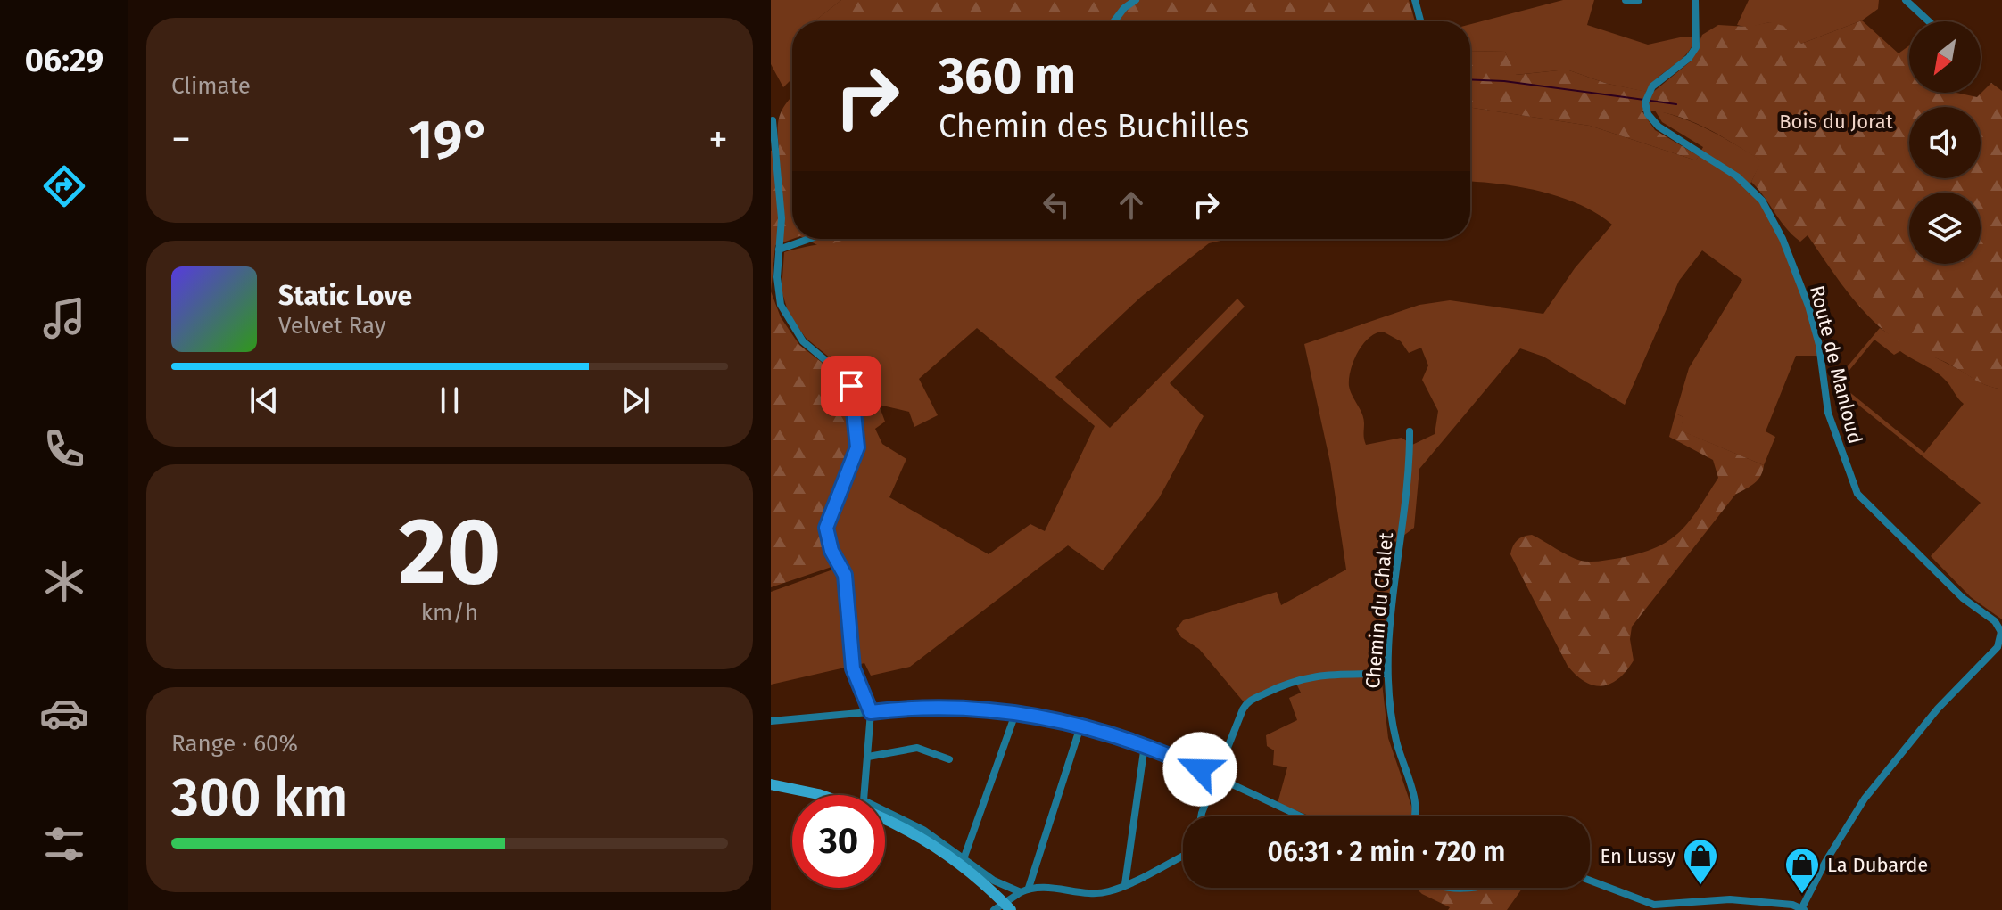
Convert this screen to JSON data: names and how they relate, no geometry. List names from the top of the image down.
{
  "streets": {
    "street": ["Route de Manloud", "Chemin du Chalet"]
  },
  "parks": ["Bois du Jorat"],
  "places": {
    "shop": ["En Lussy", "La Dubarde"]
  },
  "north": "bottom left",
  "page": {
    "tabs": "06:29",
    "tile": [
      "Climate",
      ["20", "km/h"],
      ["Range · 60%", "300 km"]
    ],
    "turn": ["360 m", "Chemin des Buchilles"],
    "heat": ["−", "19°", "+"],
    "song": ["Static Love", "Velvet Ray"],
    "limit": "30",
    "trip": "06:31 · 2 min · 720 m"
  }
}
